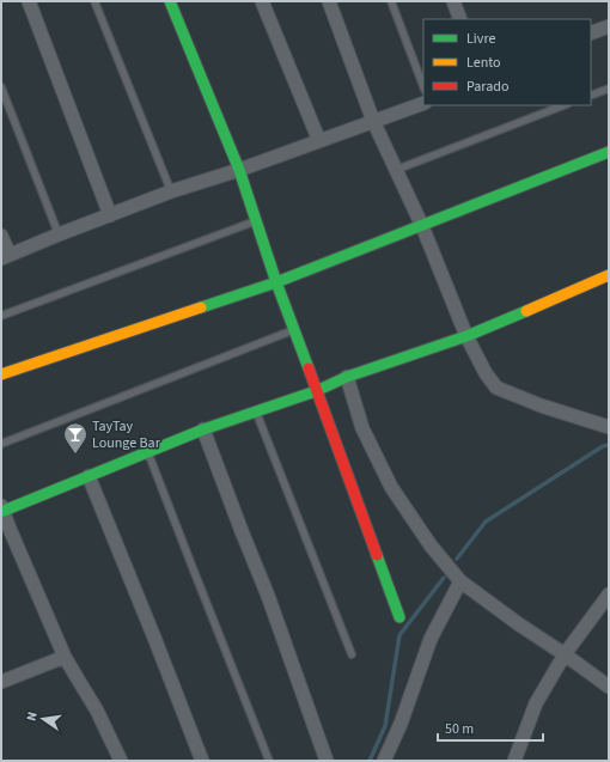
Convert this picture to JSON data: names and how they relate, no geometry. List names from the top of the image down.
{
  "places": {
    "bar": ["TayTay Lounge Bar"]
  },
  "legend": ["Livre", "Lento", "Parado"],
  "scale_bar": "50 m",
  "north": "left"
}
